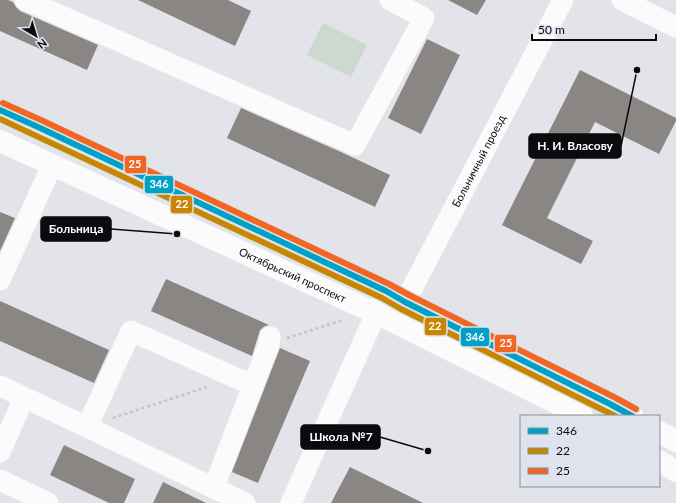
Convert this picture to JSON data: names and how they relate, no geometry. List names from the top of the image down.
{
  "streets": {
    "main road": ["Октябрьский проспект"],
    "street": ["Больничный проезд"]
  },
  "crossings": [
    ["Больничный проезд", "Октябрьский проспект"]
  ],
  "places": ["Н. И. Власову", "Больница", "Школа №7"],
  "lines": ["transit line 25", "transit line 346", "transit line 22"],
  "legend": ["346", "22", "25"],
  "scale_bar": "50 m",
  "north": "bottom right"
}
